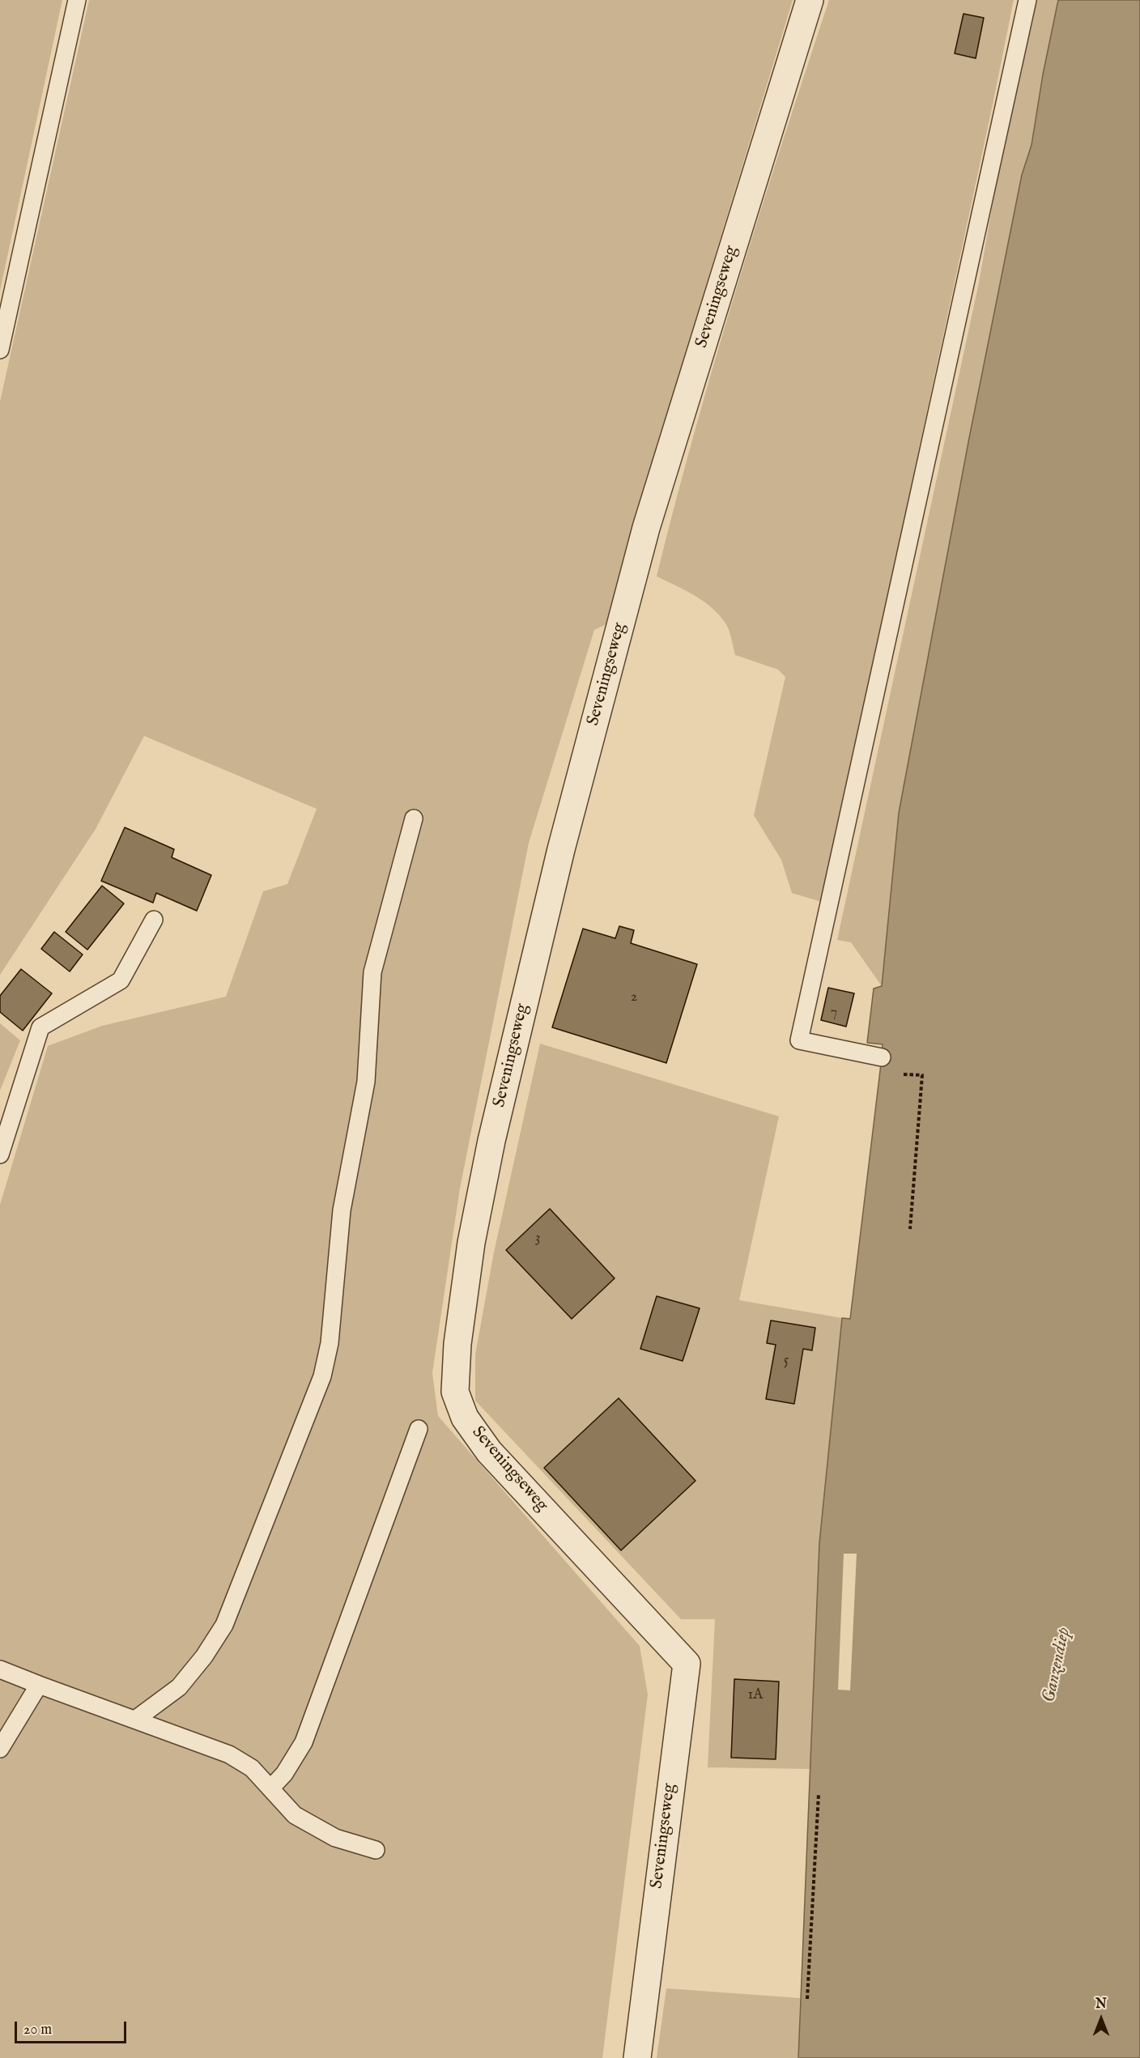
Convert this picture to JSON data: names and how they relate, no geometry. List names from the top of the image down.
{
  "streets": {
    "street": ["Seveningseweg"]
  },
  "water": ["Ganzendiep"],
  "house_numbers": [
    "2",
    "7",
    "3",
    "5",
    "1A"
  ],
  "scale_bar": "20 m",
  "north": "top"
}
